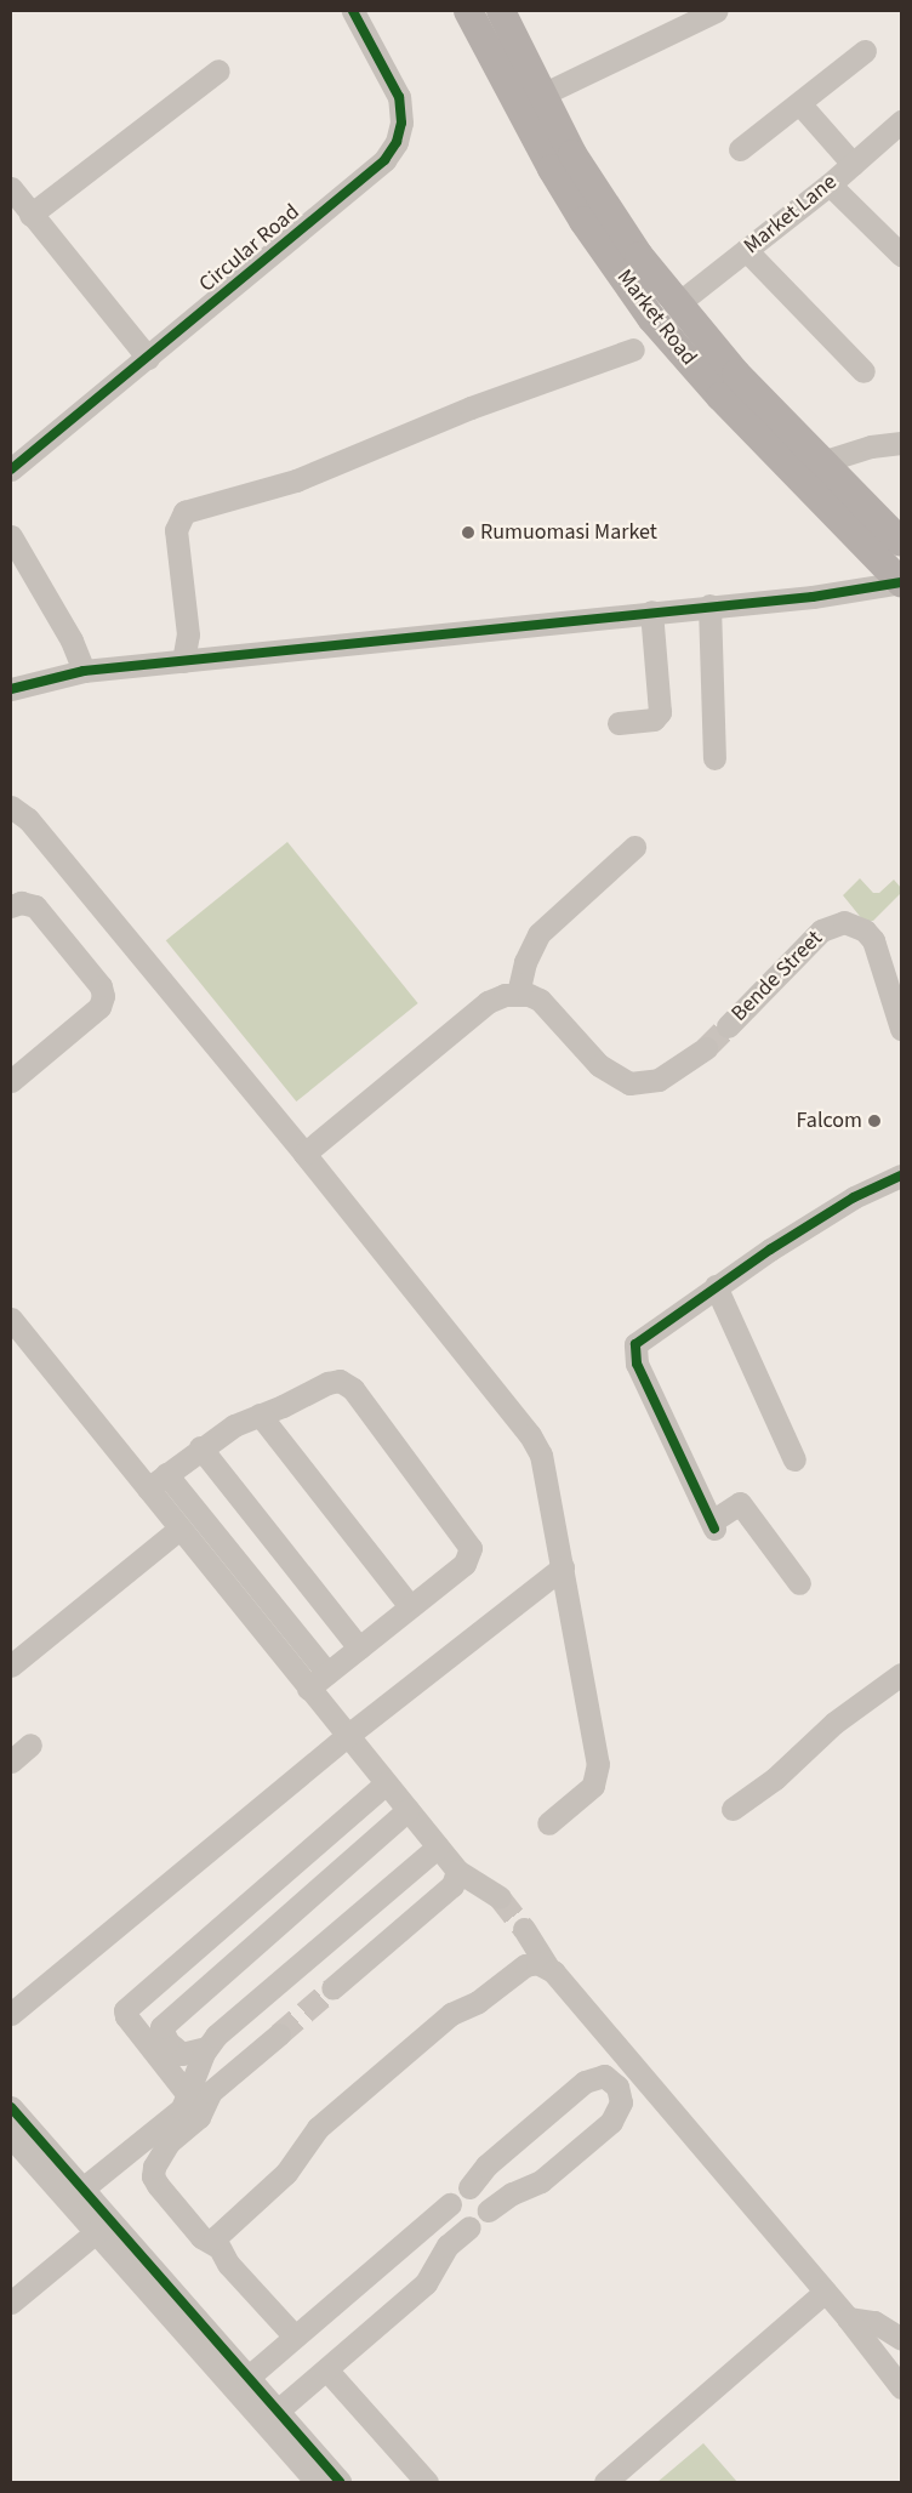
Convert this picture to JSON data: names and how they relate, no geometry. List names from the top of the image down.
{
  "streets": {
    "main road": ["Market Road"],
    "street": ["Market Lane", "Circular Road", "Bende Street"]
  },
  "crossings": [
    ["Market Lane", "Market Road"]
  ],
  "places": ["Rumuomasi Market", "Falcom"]
}
